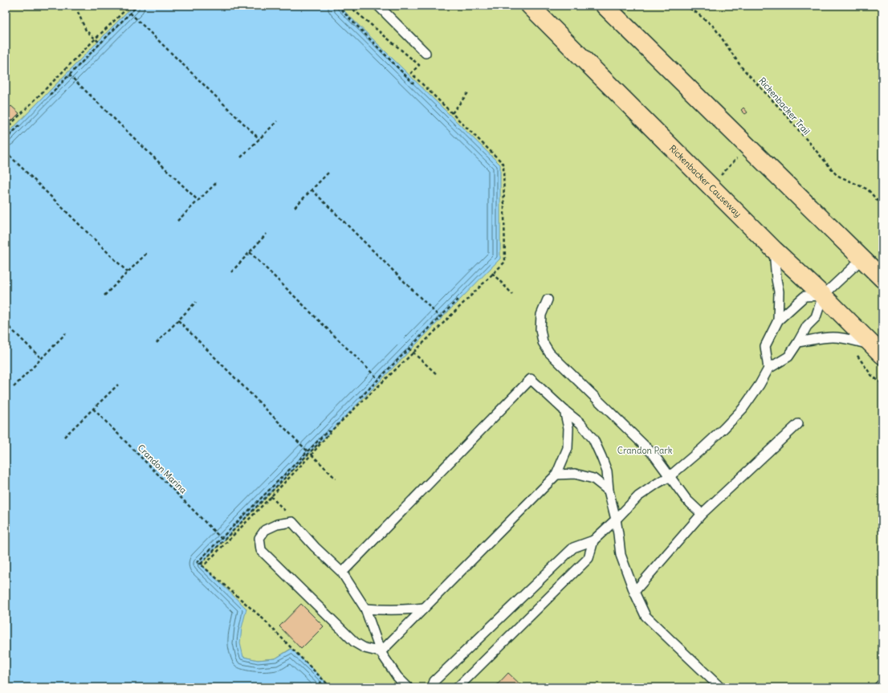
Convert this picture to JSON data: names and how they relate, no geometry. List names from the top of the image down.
{
  "streets": {
    "main road": ["Rickenbacker Causeway"],
    "path": ["Rickenbacker Trail", "Crandon Marina"]
  },
  "parks": ["Crandon Park"]
}
